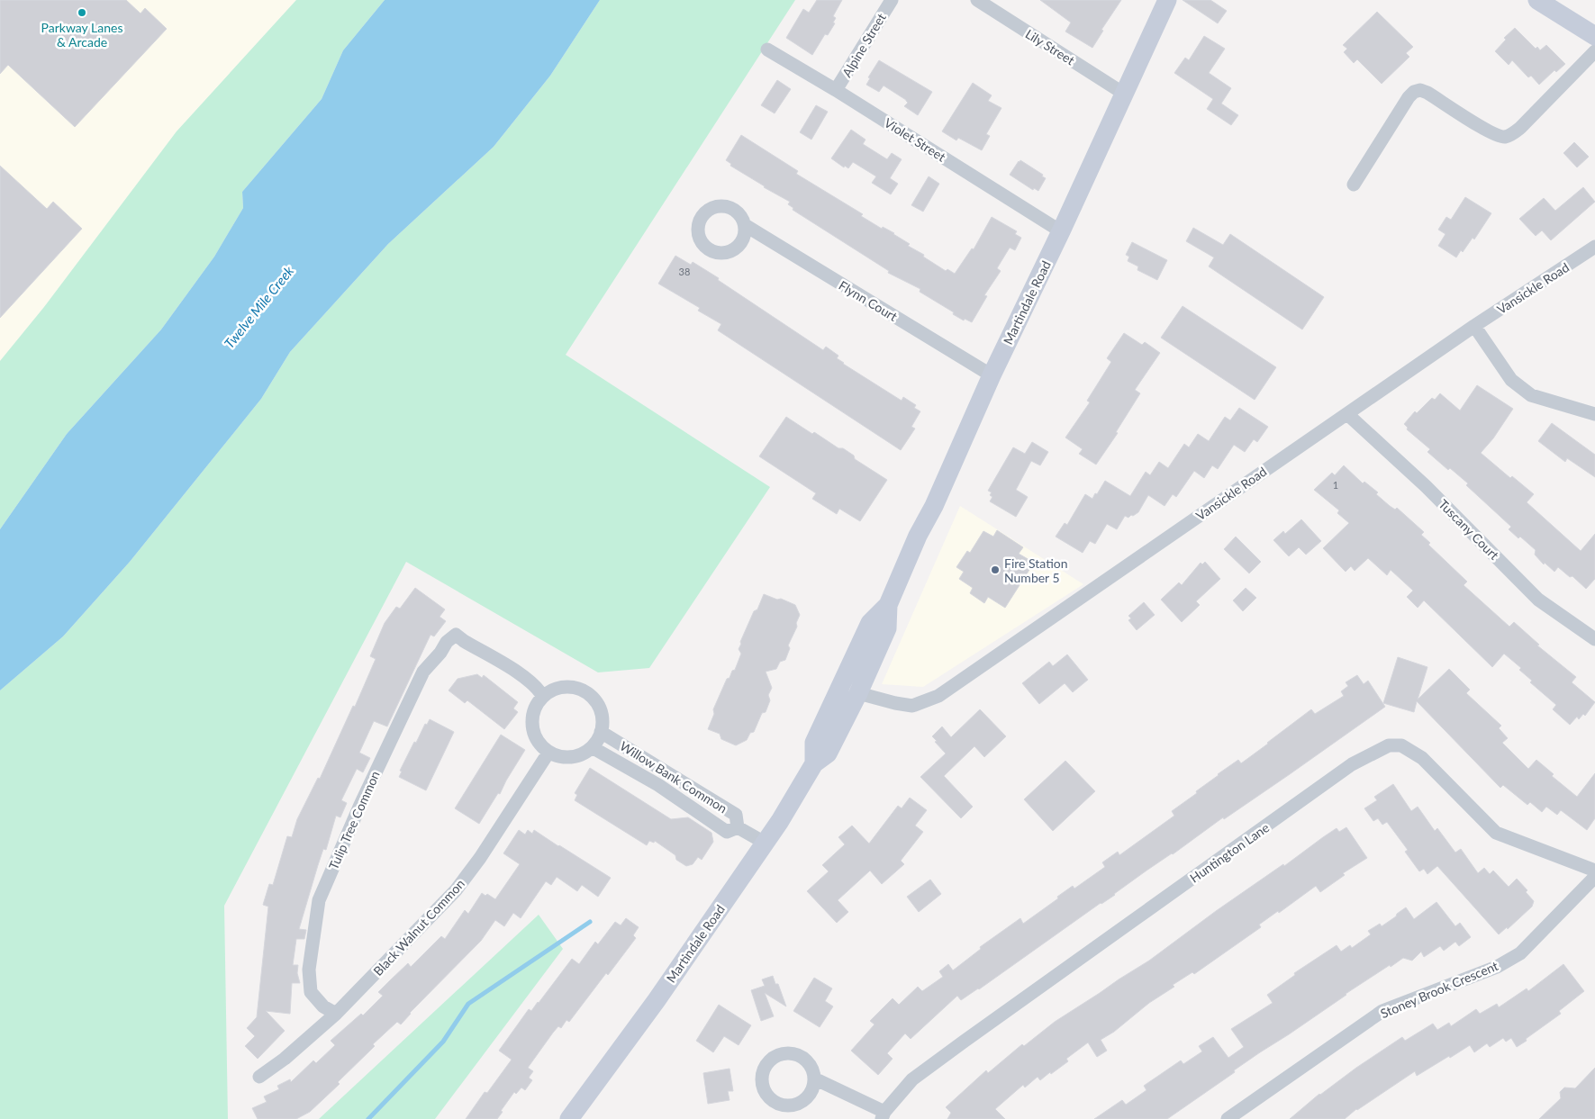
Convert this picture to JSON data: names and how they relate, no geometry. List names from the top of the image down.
{
  "streets": {
    "main road": ["Martindale Road"],
    "street": [
      "Alpine Street",
      "Lily Street",
      "Violet Street",
      "Vansickle Road",
      "Flynn Court",
      "Tuscany Court",
      "Willow Bank Common",
      "Tulip Tree Common",
      "Huntington Lane",
      "Black Walnut Common",
      "Stoney Brook Crescent"
    ]
  },
  "crossings": [
    ["Alpine Street", "Violet Street"],
    ["Lily Street", "Martindale Road"],
    ["Violet Street", "Martindale Road"],
    ["Vansickle Road", "Martindale Road"],
    ["Vansickle Road", "Tuscany Court"],
    ["Flynn Court", "Martindale Road"],
    ["Martindale Road", "Willow Bank Common"],
    ["Willow Bank Common", "Tulip Tree Common"],
    ["Willow Bank Common", "Black Walnut Common"],
    ["Tulip Tree Common", "Black Walnut Common"]
  ],
  "water": ["Twelve Mile Creek"],
  "places": ["Parkway Lanes & Arcade", "Fire Station Number 5"],
  "house_numbers": ["38", "1"]
}
